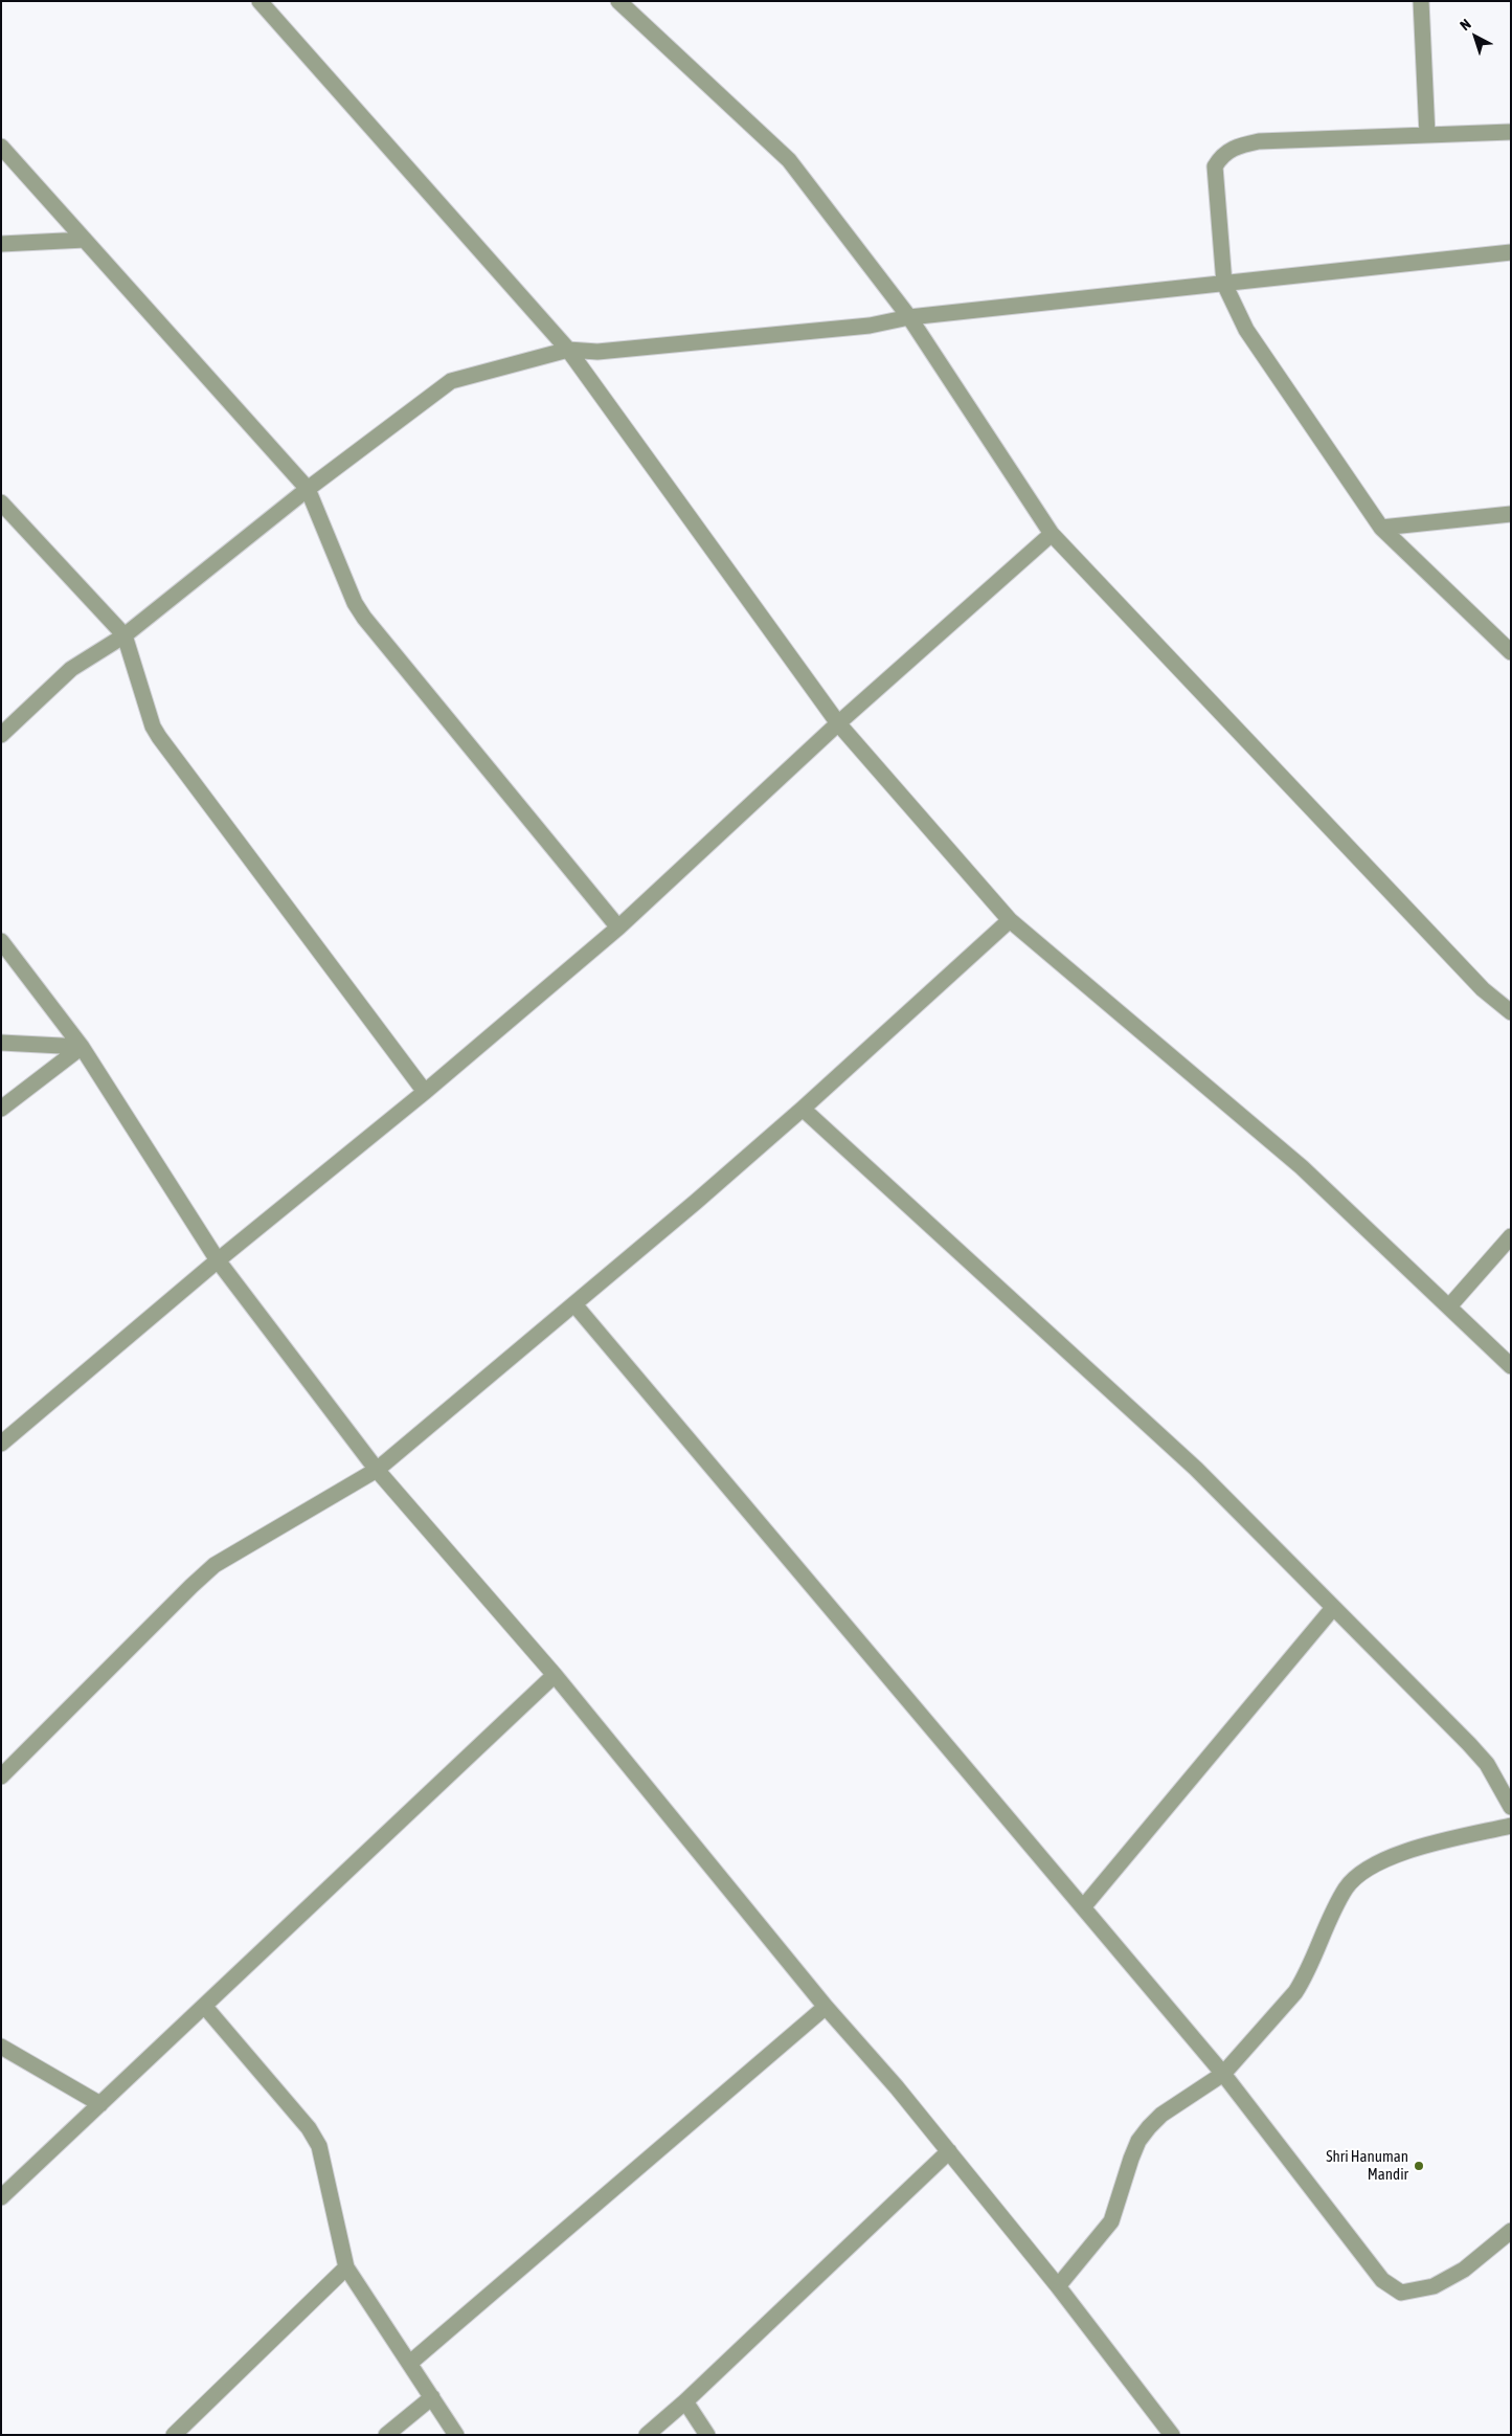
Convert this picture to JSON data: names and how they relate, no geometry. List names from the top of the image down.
{
  "places": ["Shri Hanuman Mandir"],
  "north": "top left"
}
